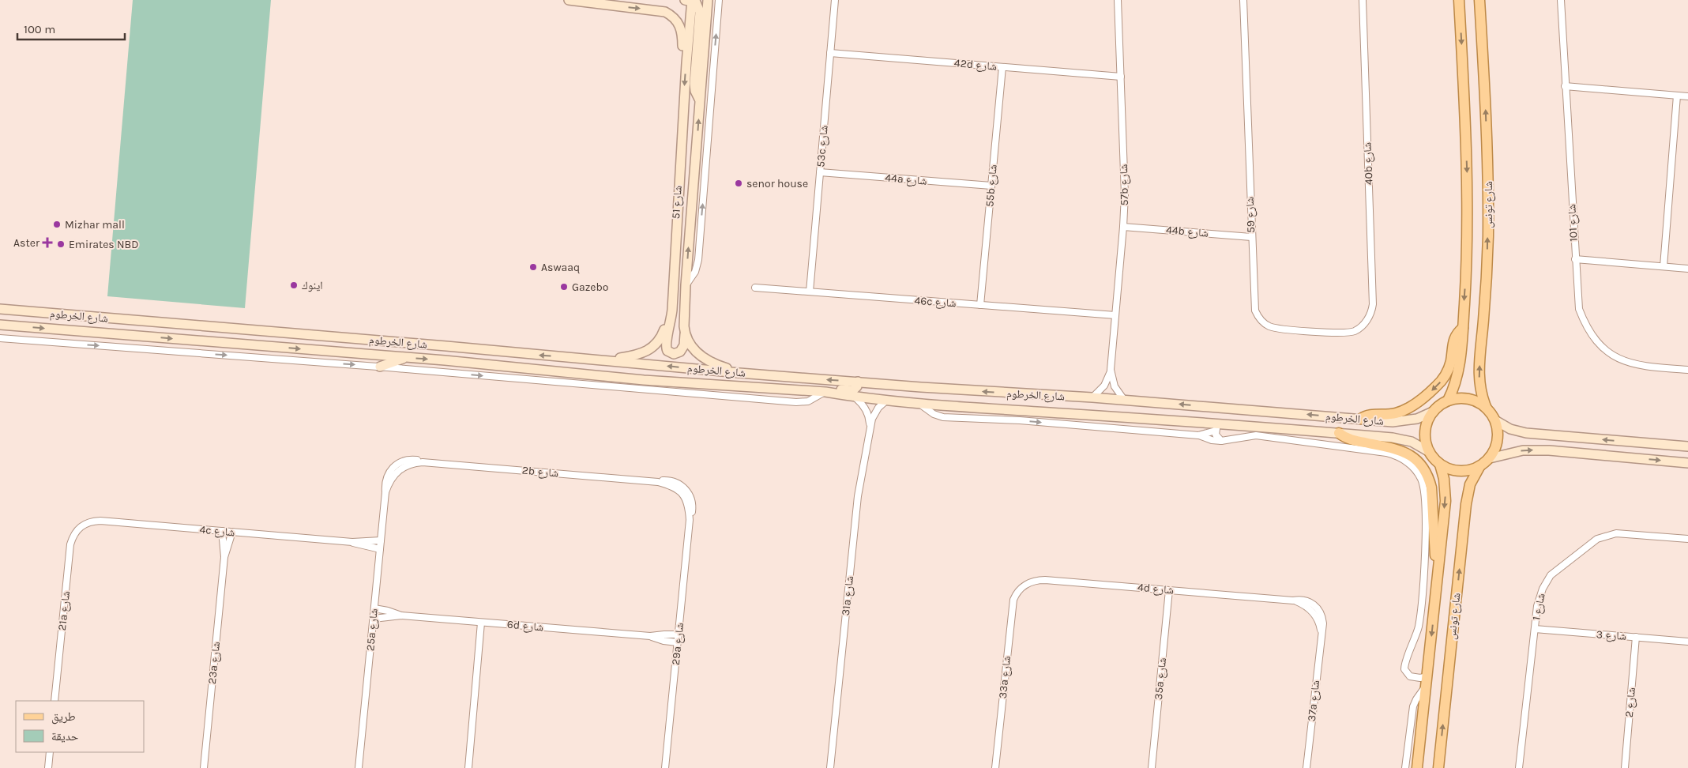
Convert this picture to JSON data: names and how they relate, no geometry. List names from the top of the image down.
{
  "streets": {
    "main road": ["شارع 51", "شارع تونس", "شارع الخرطوم"],
    "street": [
      "42d شارع",
      "53c شارع",
      "40b شارع",
      "44a شارع",
      "57b شارع",
      "55b شارع",
      "شارع 59",
      "شارع 101",
      "44b شارع",
      "46c شارع",
      "2b شارع",
      "4c شارع",
      "4d شارع",
      "31a شارع",
      "شارع 1",
      "21a شارع",
      "6d شارع",
      "25a شارع",
      "شارع 3",
      "29a شارع",
      "23a شارع",
      "33a شارع",
      "35a شارع",
      "37a شارع",
      "شارع 2"
    ]
  },
  "crossings": [
    ["42d شارع", "53c شارع"],
    ["42d شارع", "57b شارع"],
    ["42d شارع", "55b شارع"],
    ["53c شارع", "44a شارع"],
    ["53c شارع", "46c شارع"],
    ["40b شارع", "شارع 59"],
    ["44a شارع", "55b شارع"],
    ["57b شارع", "44b شارع"],
    ["57b شارع", "46c شارع"],
    ["57b شارع", "شارع الخرطوم"],
    ["55b شارع", "46c شارع"],
    ["شارع 51", "شارع الخرطوم"],
    ["شارع تونس", "شارع الخرطوم"],
    ["شارع 59", "44b شارع"],
    ["شارع الخرطوم", "31a شارع"],
    ["2b شارع", "25a شارع"],
    ["2b شارع", "29a شارع"],
    ["4c شارع", "21a شارع"],
    ["4c شارع", "25a شارع"],
    ["4c شارع", "23a شارع"],
    ["4d شارع", "33a شارع"],
    ["4d شارع", "35a شارع"],
    ["4d شارع", "37a شارع"],
    ["شارع 1", "شارع 3"],
    ["6d شارع", "25a شارع"],
    ["6d شارع", "29a شارع"],
    ["شارع 3", "شارع 2"]
  ],
  "places": {
    "other": [
      "senor house",
      "Mizhar mall",
      "Emirates NBD",
      "Aswaaq",
      "اينوك",
      "Gazebo"
    ],
    "health": ["Aster"]
  },
  "legend": ["طريق", "حديقة"],
  "scale_bar": "100 m"
}
